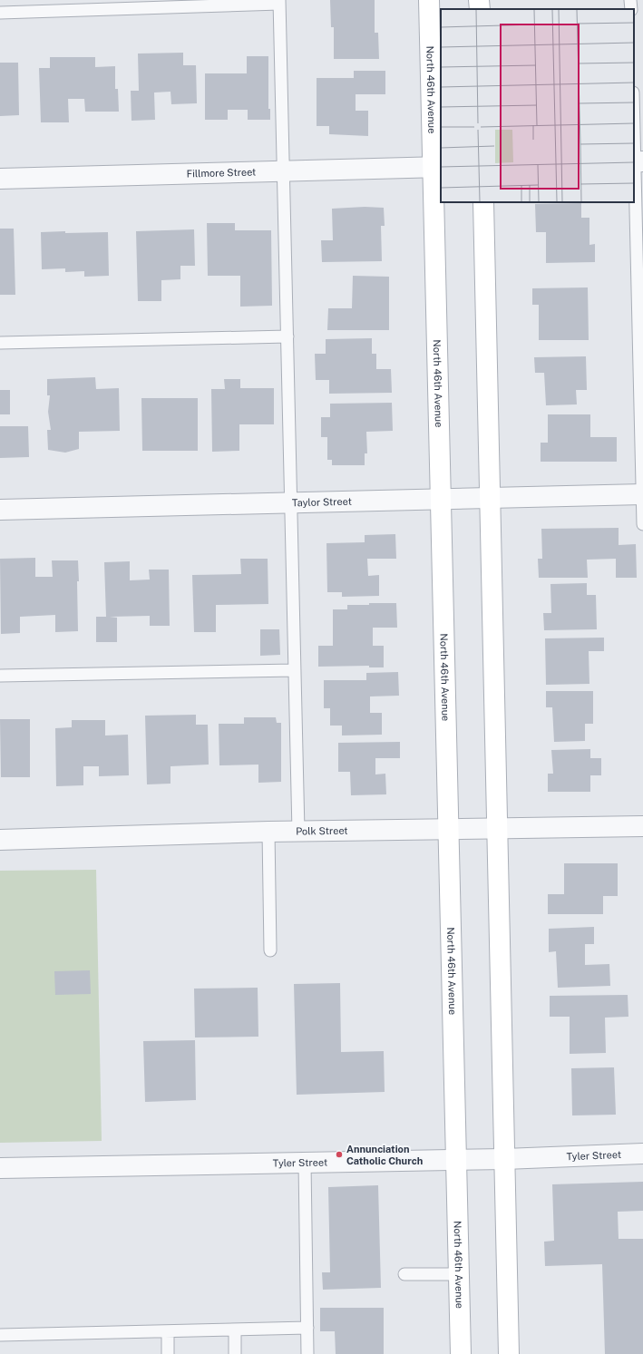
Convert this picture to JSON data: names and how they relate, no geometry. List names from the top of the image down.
{
  "streets": {
    "street": [
      "North 46th Avenue",
      "Fillmore Street",
      "Taylor Street",
      "Polk Street",
      "Tyler Street"
    ]
  },
  "crossings": [
    ["North 46th Avenue", "Fillmore Street"],
    ["North 46th Avenue", "Taylor Street"],
    ["North 46th Avenue", "Polk Street"],
    ["North 46th Avenue", "Tyler Street"]
  ],
  "places": ["Annunciation Catholic Church"]
}
